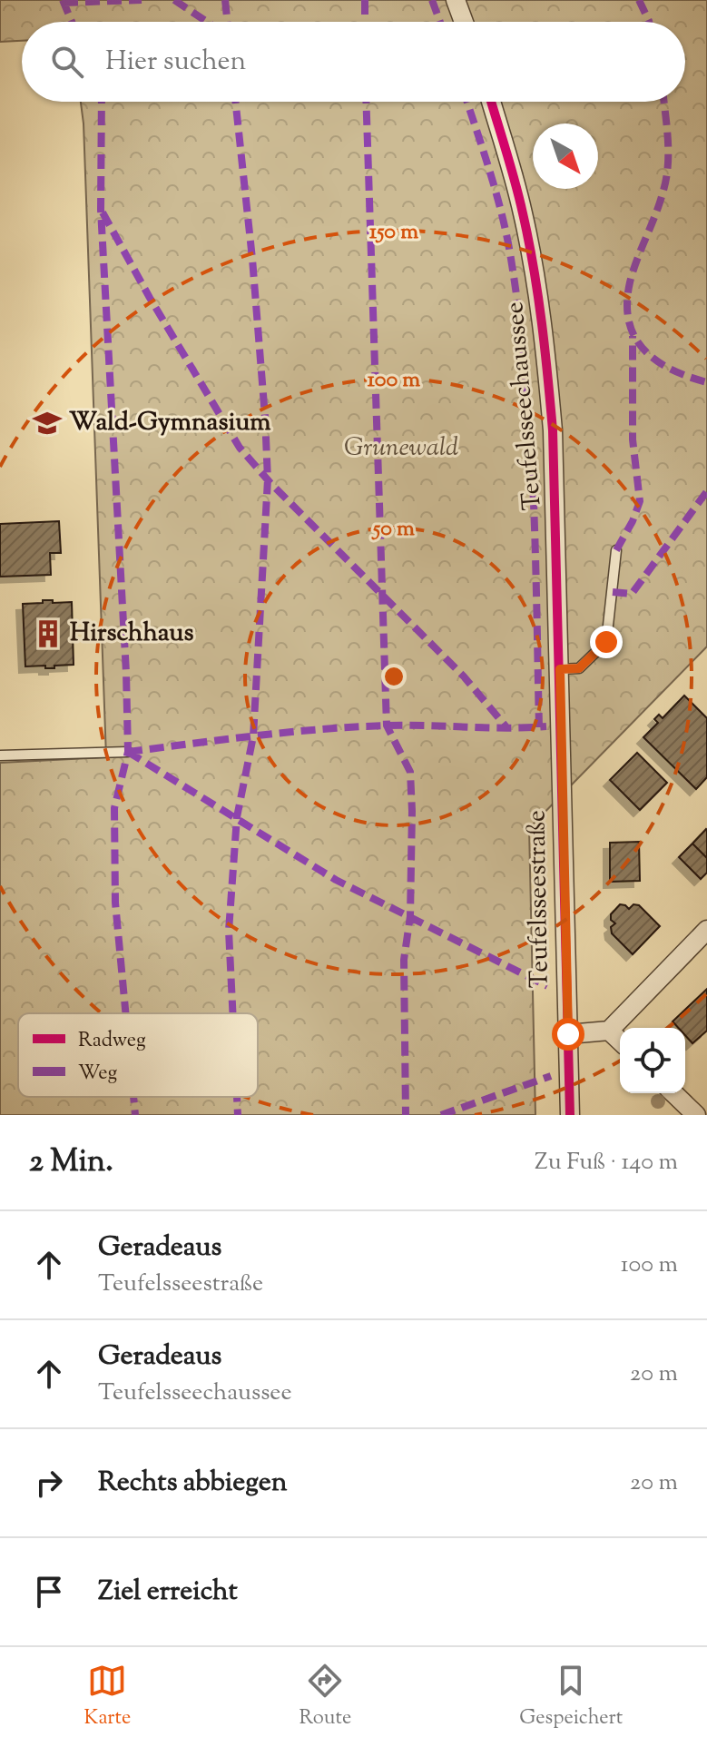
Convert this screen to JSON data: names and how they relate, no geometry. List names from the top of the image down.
{
  "streets": {
    "street": ["Teufelsseechaussee", "Teufelsseestraße"]
  },
  "crossings": [
    ["Teufelsseechaussee", "Teufelsseestraße"]
  ],
  "parks": ["Grunewald"],
  "places": {
    "school or university": ["Wald-Gymnasium"],
    "building": ["Hirschhaus"]
  },
  "legend": ["Radweg", "Weg"],
  "north": "bottom right",
  "page": {
    "search": "Hier suchen",
    "heading": ["2 Min.", "Zu Fuß · 140 m"],
    "list": [
      ["Geradeaus", "Teufelsseestraße", "100 m"],
      ["Geradeaus", "Teufelsseechaussee", "20 m"],
      ["Rechts abbiegen", "20 m"],
      "Ziel erreicht"
    ],
    "nav": ["Karte", "Route", "Gespeichert"]
  },
  "rings": ["150 m", "100 m", "50 m"]
}
